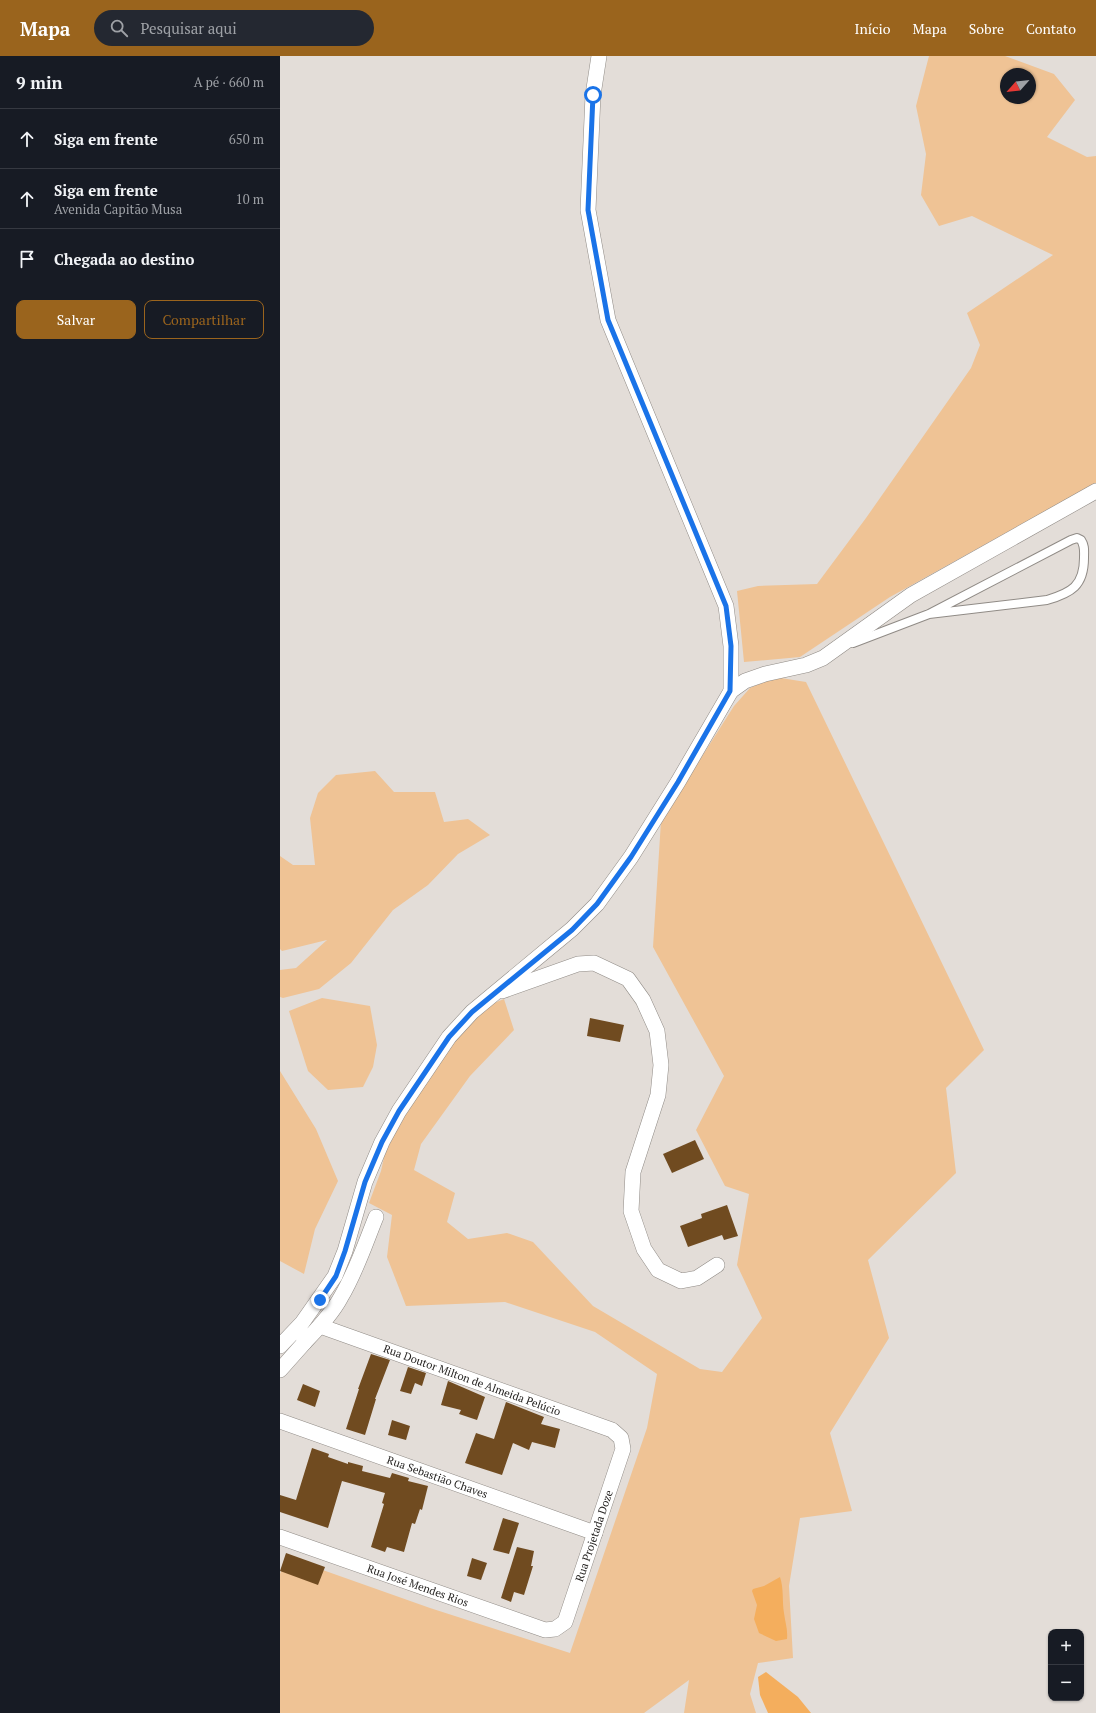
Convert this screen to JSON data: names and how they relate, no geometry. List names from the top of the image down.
{
  "streets": {
    "street": [
      "Rua Doutor Milton de Almeida Pelúcio",
      "Rua Sebastião Chaves",
      "Rua Projetada Doze",
      "Rua José Mendes Rios"
    ]
  },
  "crossings": [
    ["Rua Doutor Milton de Almeida Pelúcio", "Rua Projetada Doze"],
    ["Rua Sebastião Chaves", "Rua Projetada Doze"],
    ["Rua Projetada Doze", "Rua José Mendes Rios"]
  ],
  "north": "bottom left",
  "page": {
    "header": "Mapa",
    "search": "Pesquisar aqui",
    "nav": [
      "Início",
      "Mapa",
      "Sobre",
      "Contato"
    ],
    "heading": ["9 min", "A pé · 660 m"],
    "list": [
      ["Siga em frente", "650 m"],
      ["Siga em frente", "Avenida Capitão Musa", "10 m"],
      "Chegada ao destino"
    ],
    "buttons": ["Salvar", "Compartilhar"],
    "map_buttons": ["+", "−"]
  }
}
